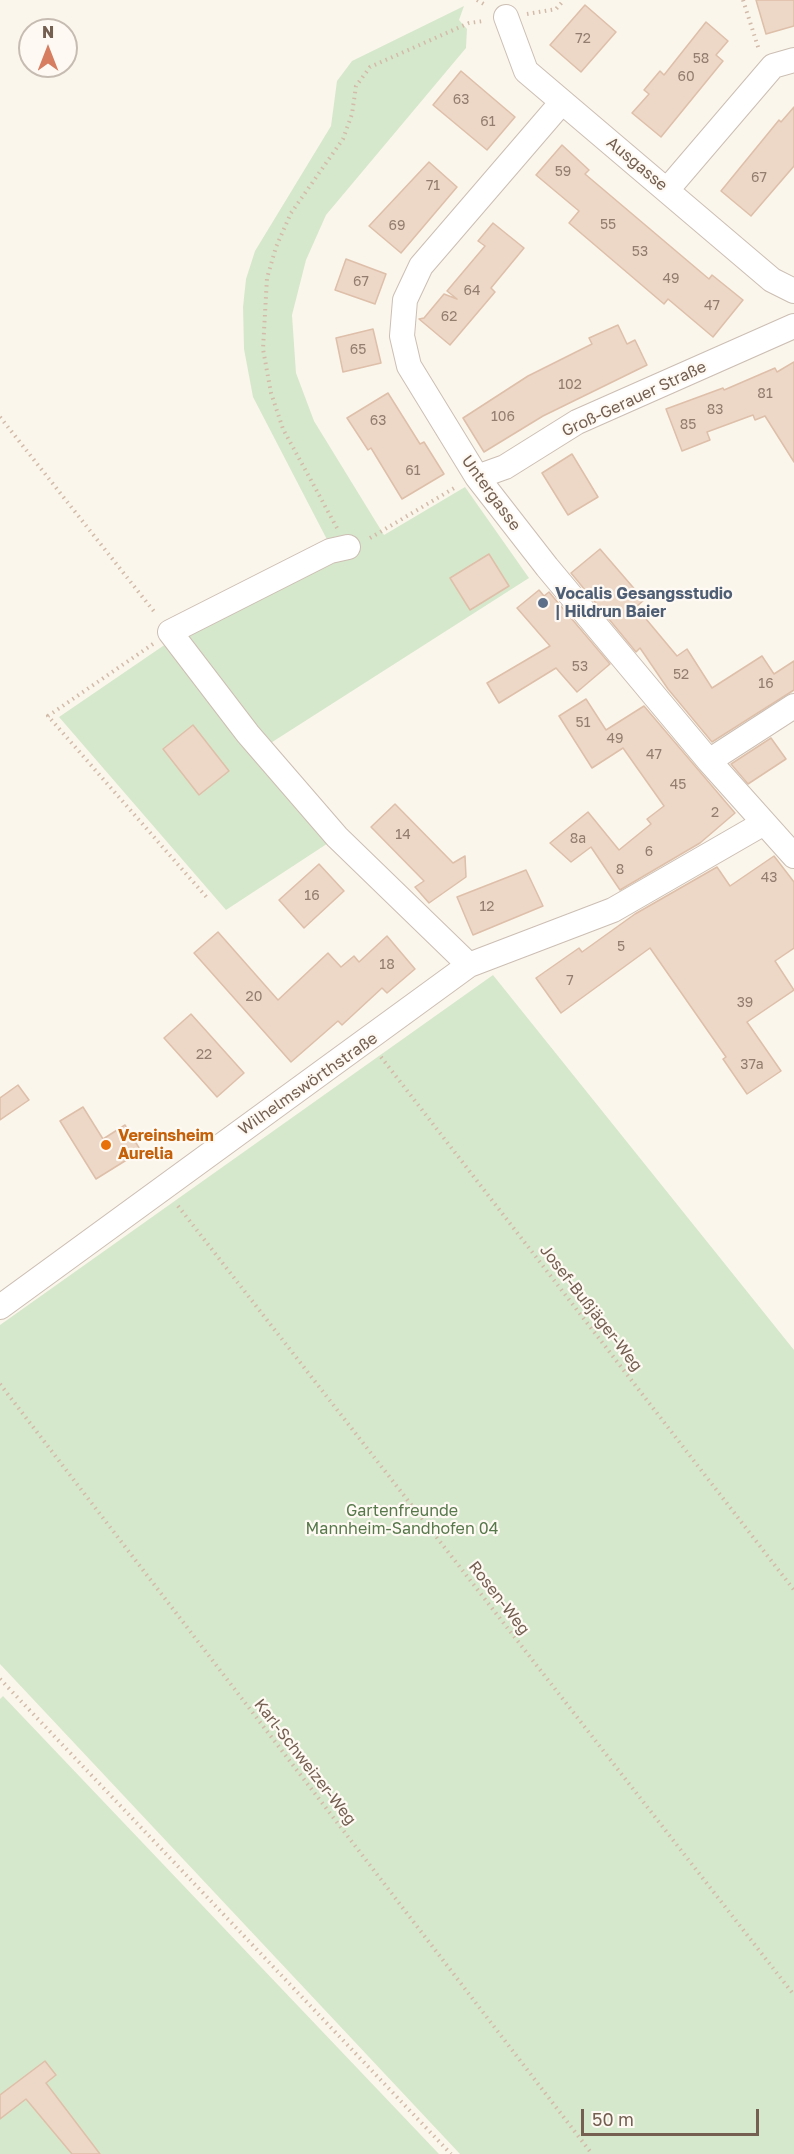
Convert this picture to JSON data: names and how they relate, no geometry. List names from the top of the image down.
{
  "streets": {
    "street": [
      "Ausgasse",
      "Groß-Gerauer Straße",
      "Untergasse",
      "Wilhelmswörthstraße"
    ],
    "path": ["Josef-Bußjäger-Weg", "Rosen-Weg", "Karl-Schweizer-Weg"]
  },
  "crossings": [
    ["Ausgasse", "Untergasse"],
    ["Groß-Gerauer Straße", "Untergasse"],
    ["Untergasse", "Wilhelmswörthstraße"],
    ["Wilhelmswörthstraße", "Josef-Bußjäger-Weg"],
    ["Wilhelmswörthstraße", "Rosen-Weg"]
  ],
  "parks": ["Gartenfreunde Mannheim-Sandhofen 04"],
  "places": ["Vocalis Gesangsstudio | Hildrun Baier", "Vereinsheim Aurelia"],
  "house_numbers": [
    "72",
    "58",
    "60",
    "63",
    "61",
    "59",
    "67",
    "71",
    "55",
    "69",
    "53",
    "49",
    "67",
    "64",
    "47",
    "62",
    "65",
    "102",
    "81",
    "83",
    "106",
    "63",
    "85",
    "61",
    "53",
    "52",
    "16",
    "51",
    "49",
    "47",
    "45",
    "2",
    "14",
    "8a",
    "6",
    "8",
    "43",
    "16",
    "12",
    "5",
    "18",
    "7",
    "20",
    "39",
    "22",
    "37a"
  ],
  "scale_bar": "50 m",
  "north": "top"
}
